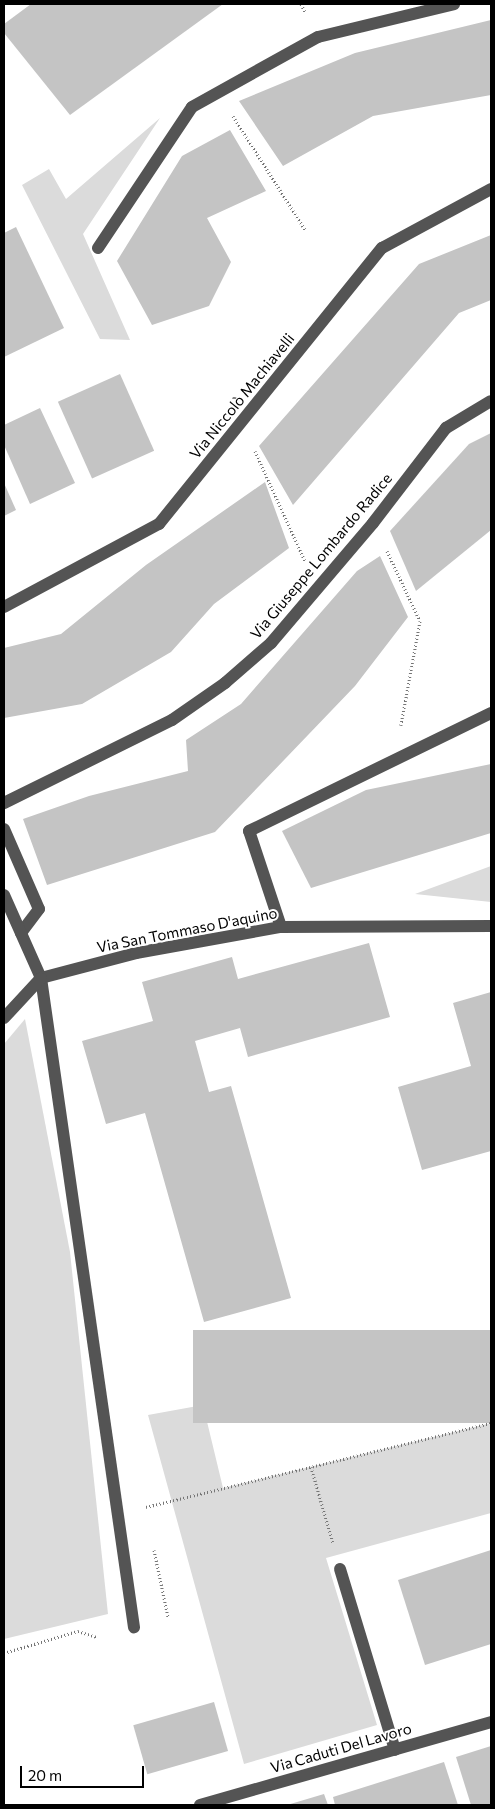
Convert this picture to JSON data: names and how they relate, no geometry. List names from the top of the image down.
{
  "streets": {
    "street": [
      "Via Niccolò Machiavelli",
      "Via Giuseppe Lombardo Radice",
      "Via San Tommaso D'aquino",
      "Via Caduti Del Lavoro"
    ]
  },
  "scale_bar": "20 m"
}
